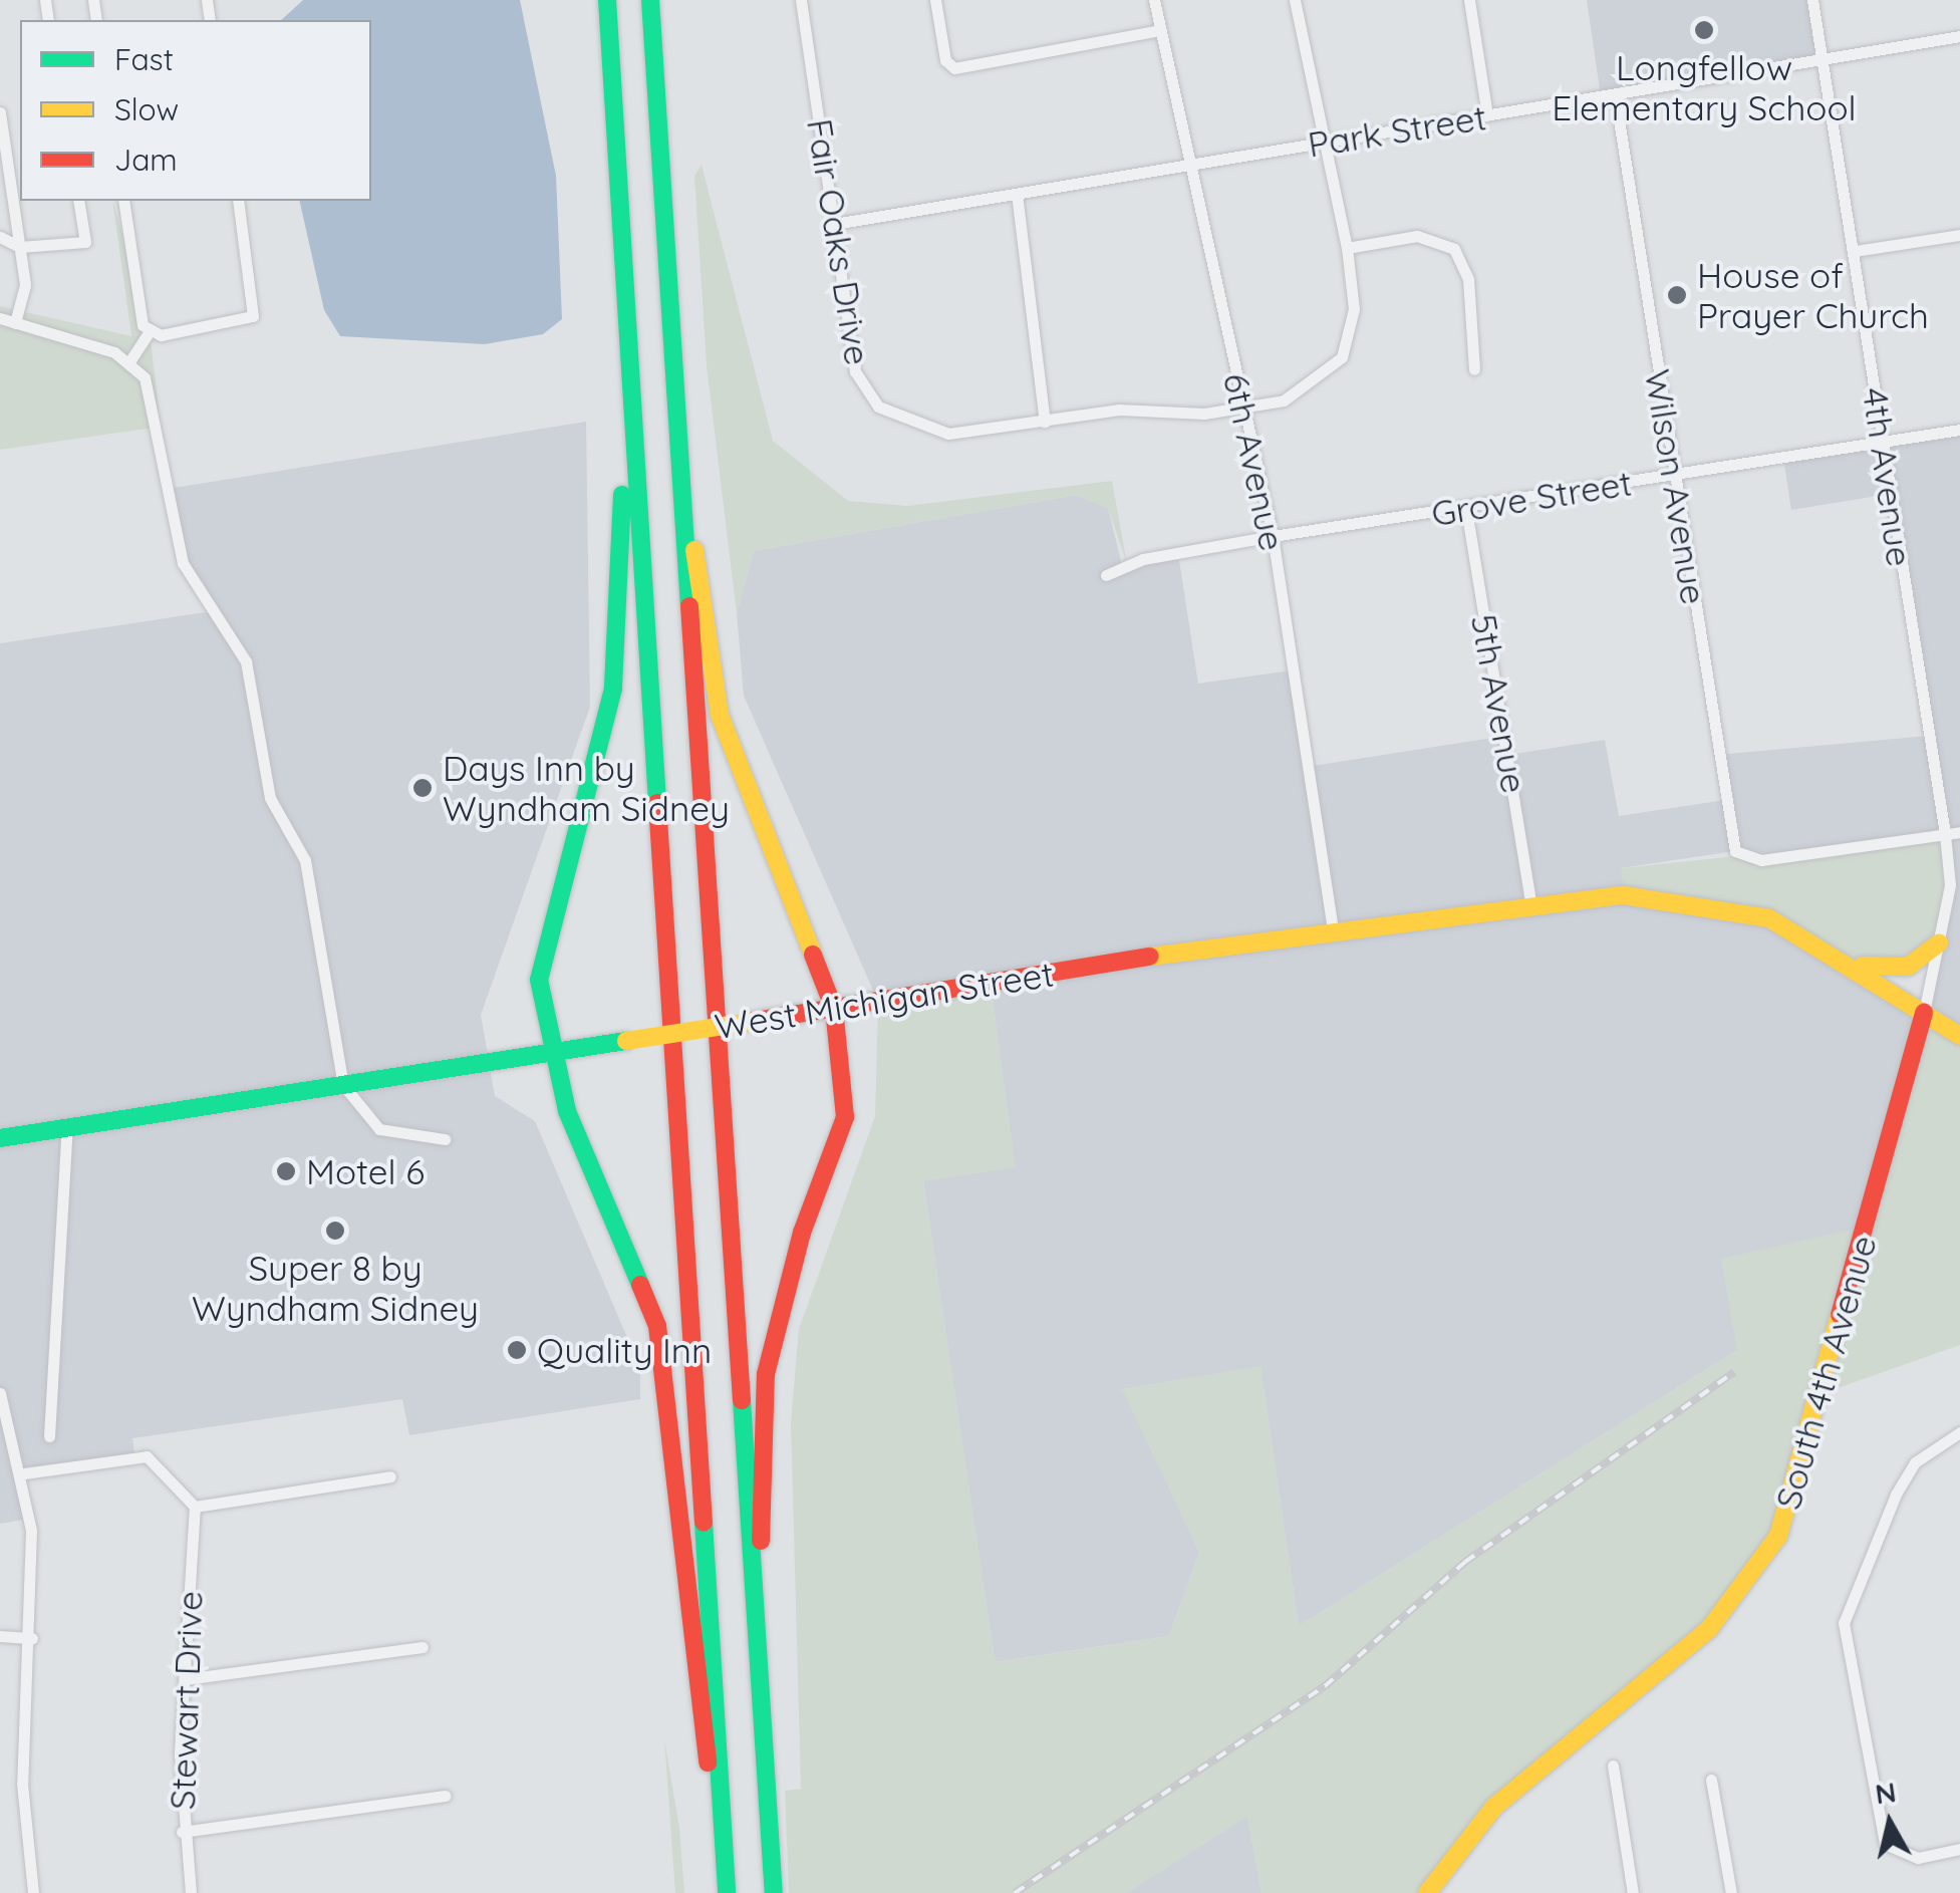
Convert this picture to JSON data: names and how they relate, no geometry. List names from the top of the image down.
{
  "streets": {
    "main road": ["West Michigan Street", "South 4th Avenue"],
    "street": [
      "Park Street",
      "Fair Oaks Drive",
      "6th Avenue",
      "4th Avenue",
      "Wilson Avenue",
      "Grove Street",
      "5th Avenue",
      "Stewart Drive"
    ]
  },
  "crossings": [
    ["Park Street", "Fair Oaks Drive"],
    ["Park Street", "6th Avenue"],
    ["Park Street", "4th Avenue"],
    ["Park Street", "Wilson Avenue"],
    ["Fair Oaks Drive", "6th Avenue"],
    ["6th Avenue", "Grove Street"],
    ["6th Avenue", "West Michigan Street"],
    ["4th Avenue", "Wilson Avenue"],
    ["4th Avenue", "Grove Street"],
    ["4th Avenue", "South 4th Avenue"],
    ["Wilson Avenue", "Grove Street"],
    ["Wilson Avenue", "South 4th Avenue"],
    ["Grove Street", "5th Avenue"],
    ["5th Avenue", "West Michigan Street"],
    ["West Michigan Street", "South 4th Avenue"]
  ],
  "places": [
    "Longfellow Elementary School",
    "House of Prayer Church",
    "Days Inn by Wyndham Sidney",
    "Motel 6",
    "Super 8 by Wyndham Sidney",
    "Quality Inn"
  ],
  "legend": ["Fast", "Slow", "Jam"],
  "north": "top"
}
